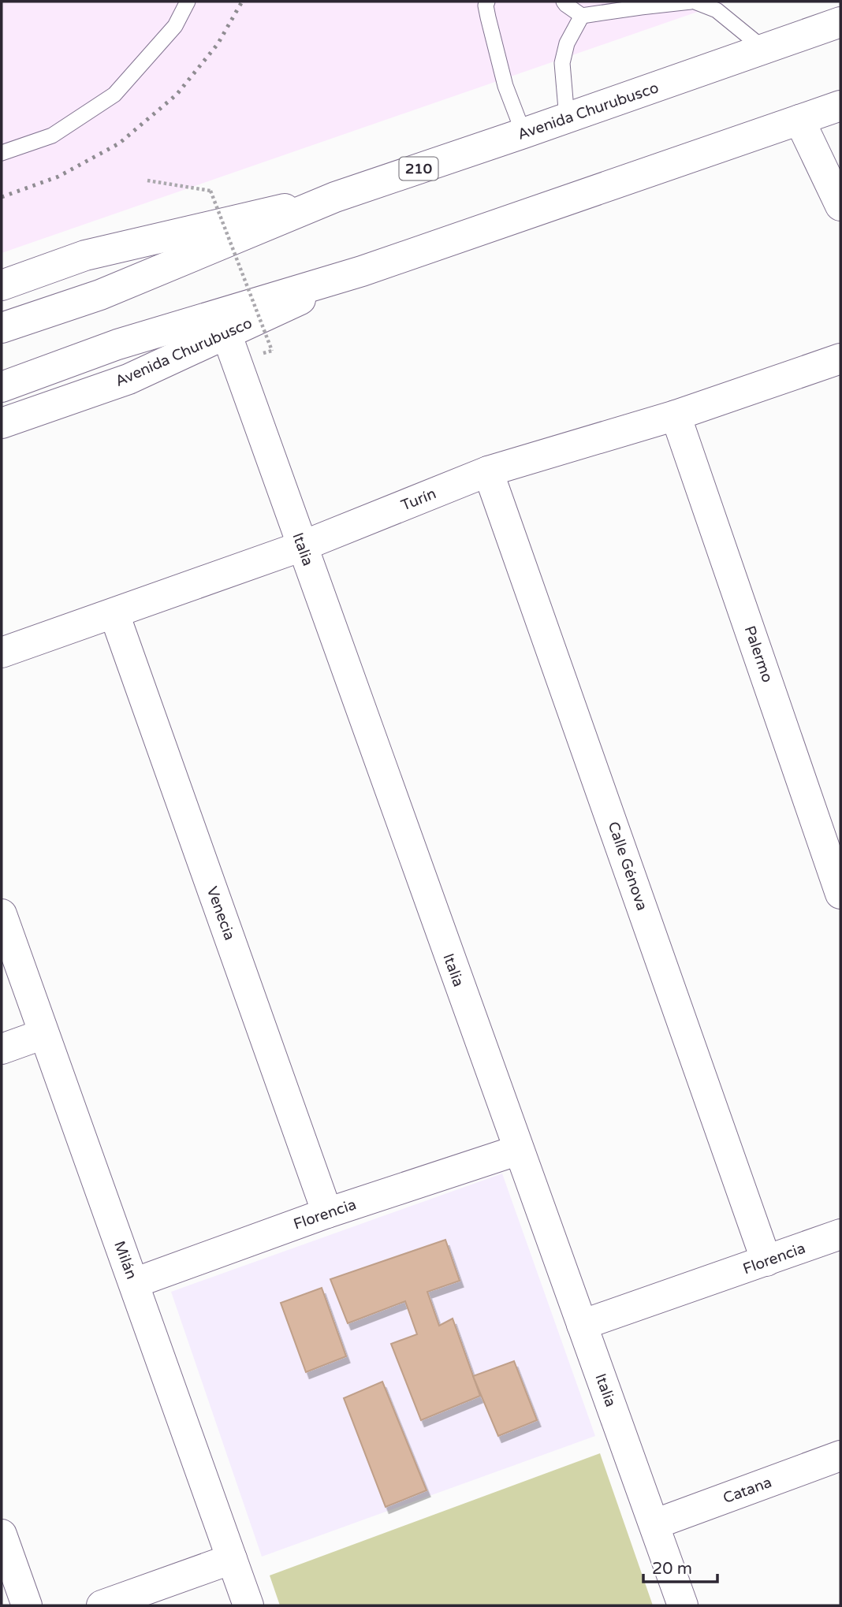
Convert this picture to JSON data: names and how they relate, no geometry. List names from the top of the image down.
{
  "streets": {
    "main road": [
      "Avenida Churubusco",
      "210",
      "Turín",
      "Italia",
      "Palermo",
      "Calle Génova",
      "Venecia",
      "Florencia",
      "Milán",
      "Catana"
    ]
  },
  "crossings": [
    ["Avenida Churubusco", "Italia"],
    ["Turín", "Italia"],
    ["Turín", "Palermo"],
    ["Turín", "Calle Génova"],
    ["Turín", "Venecia"],
    ["Italia", "Florencia"],
    ["Italia", "Catana"],
    ["Calle Génova", "Florencia"],
    ["Venecia", "Florencia"],
    ["Florencia", "Milán"]
  ],
  "scale_bar": "20 m"
}
